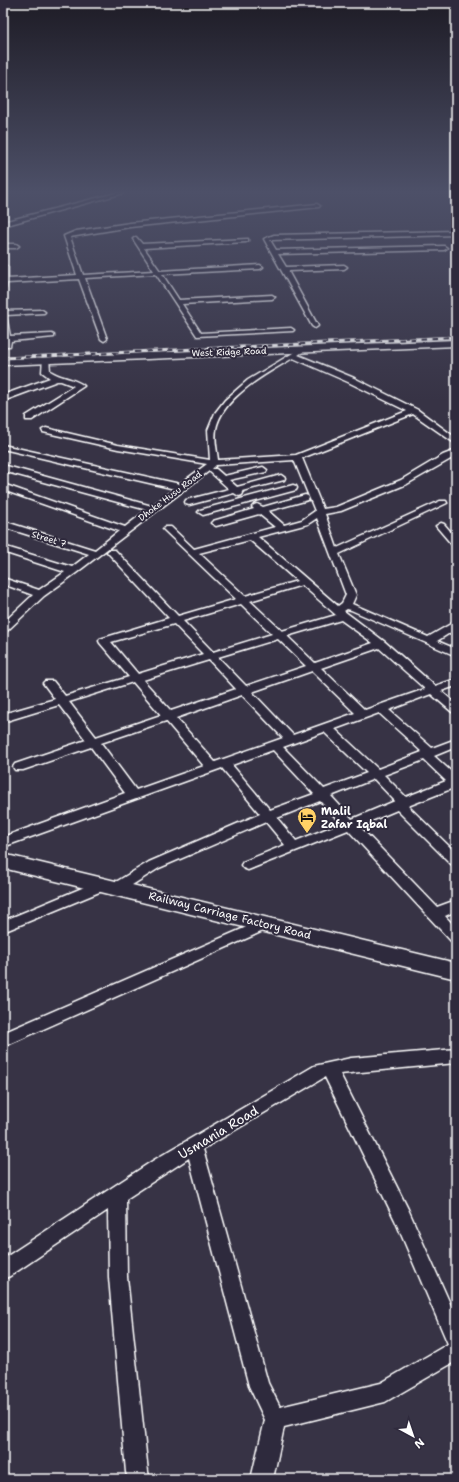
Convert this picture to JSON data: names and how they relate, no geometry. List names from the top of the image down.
{
  "streets": {
    "main road": ["West Ridge Road", "Railway Carriage Factory Road"],
    "street": ["Dhoke Husu Road", "Street 7", "Usmania Road"]
  },
  "crossings": [
    ["Dhoke Husu Road", "Street 7"]
  ],
  "places": {
    "hotel": ["Malil Zafar Iqbal"]
  },
  "north": "bottom right"
}
